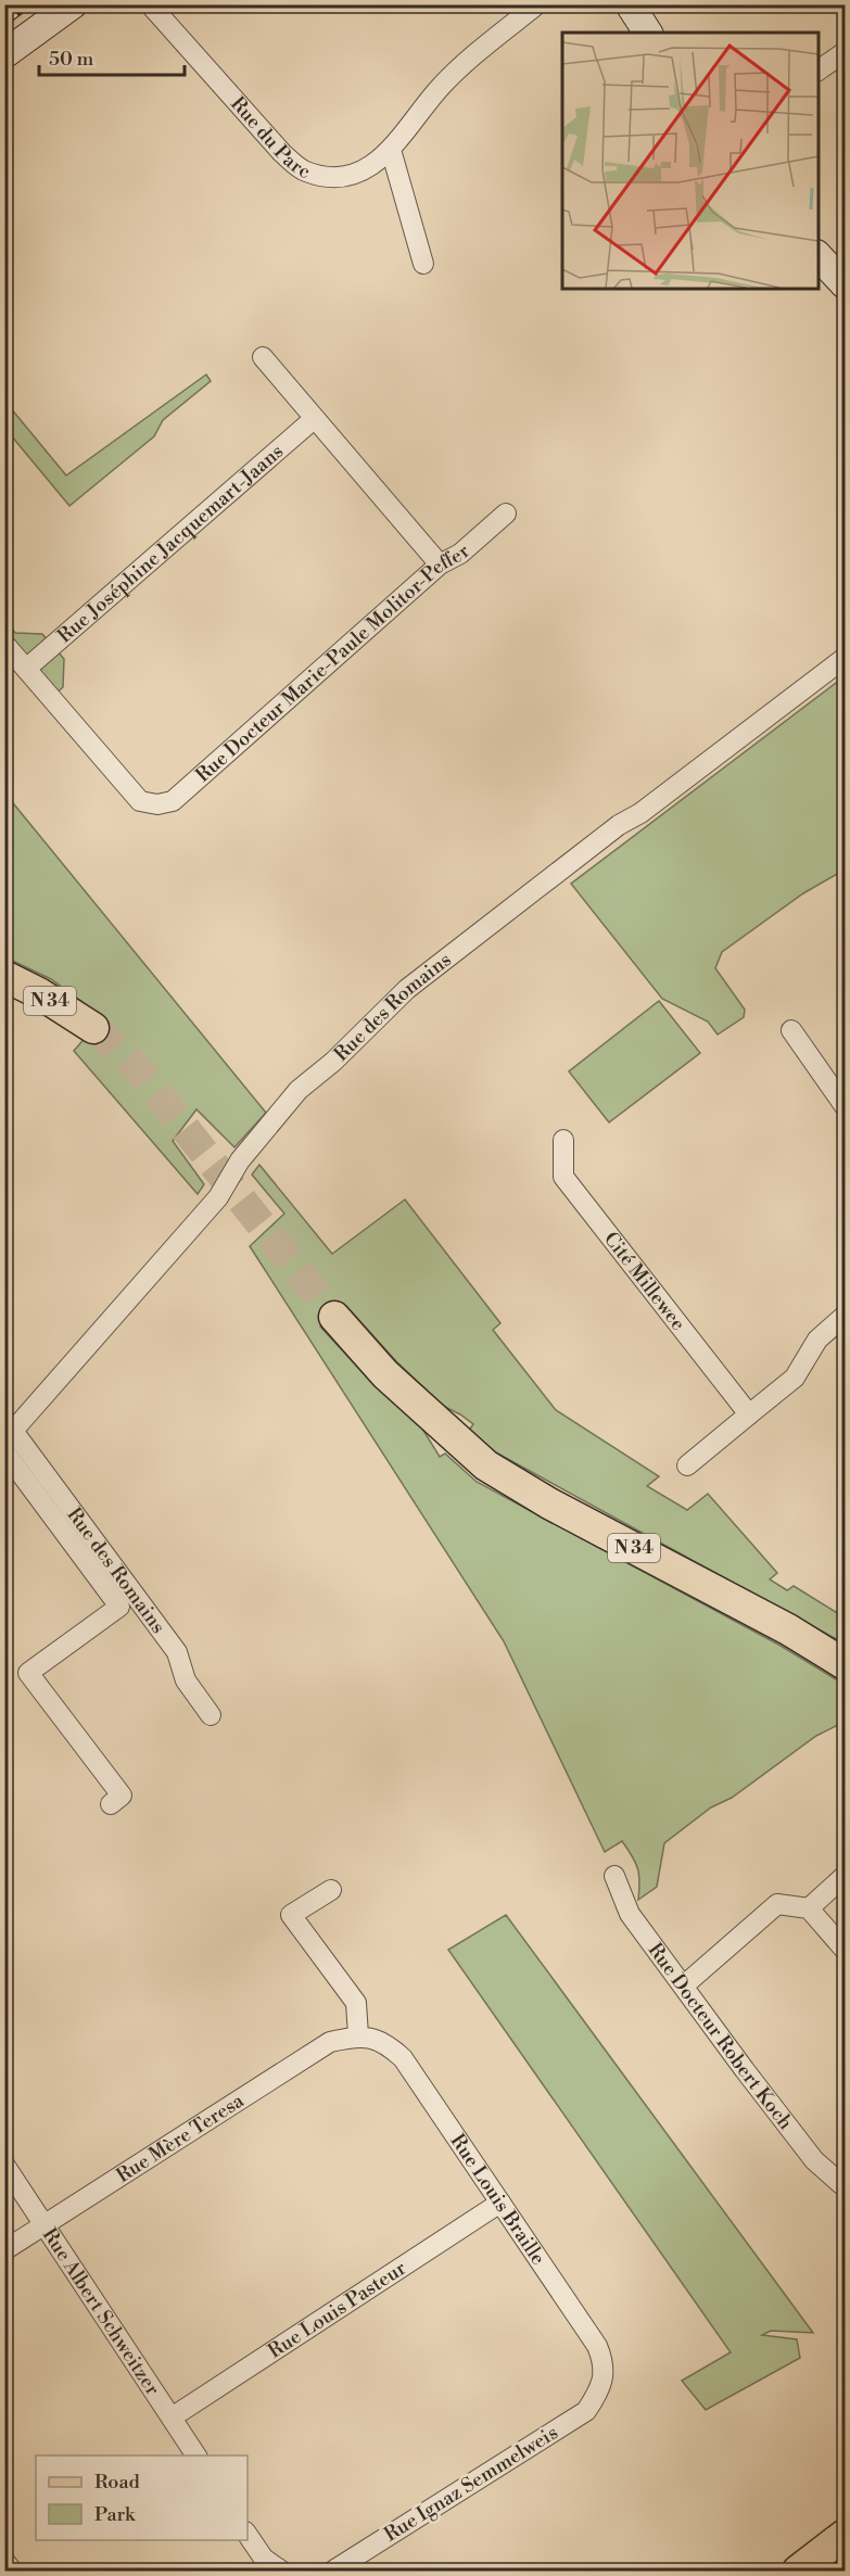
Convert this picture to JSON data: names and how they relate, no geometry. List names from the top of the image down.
{
  "streets": {
    "main road": ["N 34"],
    "street": [
      "Rue du Parc",
      "Rue Joséphine Jacquemart-Jaans",
      "Rue Docteur Marie-Paule Molitor-Peffer",
      "Rue des Romains",
      "Cité Millewee",
      "Rue Docteur Robert Koch",
      "Rue Mère Teresa",
      "Rue Louis Braille",
      "Rue Louis Pasteur",
      "Rue Albert Schweitzer",
      "Rue Ignaz Semmelweis"
    ]
  },
  "crossings": [
    ["Rue Joséphine Jacquemart-Jaans", "Rue Docteur Marie-Paule Molitor-Peffer"],
    ["Rue Mère Teresa", "Rue Louis Braille"],
    ["Rue Mère Teresa", "Rue Albert Schweitzer"],
    ["Rue Louis Braille", "Rue Louis Pasteur"],
    ["Rue Louis Braille", "Rue Ignaz Semmelweis"],
    ["Rue Louis Pasteur", "Rue Albert Schweitzer"]
  ],
  "legend": ["Road", "Park"],
  "scale_bar": "50 m"
}
